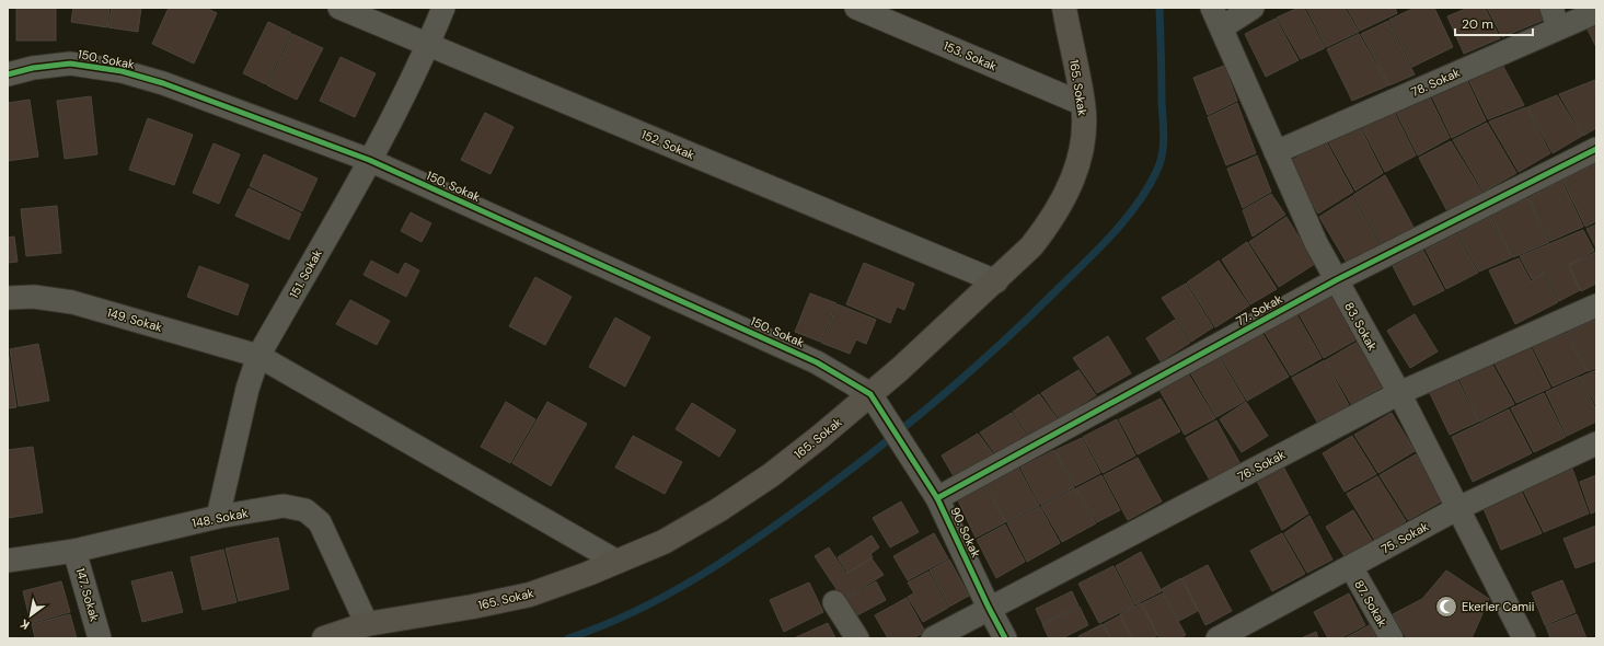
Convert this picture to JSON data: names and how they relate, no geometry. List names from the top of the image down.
{
  "streets": {
    "main road": ["165. Sokak"],
    "street": [
      "153. Sokak",
      "150. Sokak",
      "78. Sokak",
      "152. Sokak",
      "151. Sokak",
      "77. Sokak",
      "149. Sokak",
      "83. Sokak",
      "76. Sokak",
      "148. Sokak",
      "90. Sokak",
      "75. Sokak",
      "147. Sokak",
      "87. Sokak"
    ]
  },
  "crossings": [
    ["153. Sokak", "165. Sokak"],
    ["150. Sokak", "165. Sokak"],
    ["150. Sokak", "151. Sokak"],
    ["150. Sokak", "90. Sokak"],
    ["78. Sokak", "83. Sokak"],
    ["165. Sokak", "152. Sokak"],
    ["165. Sokak", "149. Sokak"],
    ["165. Sokak", "148. Sokak"],
    ["165. Sokak", "90. Sokak"],
    ["152. Sokak", "151. Sokak"],
    ["151. Sokak", "149. Sokak"],
    ["151. Sokak", "148. Sokak"],
    ["77. Sokak", "83. Sokak"],
    ["77. Sokak", "90. Sokak"],
    ["83. Sokak", "76. Sokak"],
    ["83. Sokak", "75. Sokak"],
    ["76. Sokak", "90. Sokak"],
    ["148. Sokak", "147. Sokak"],
    ["75. Sokak", "87. Sokak"]
  ],
  "places": {
    "mosque": ["Ekerler Camii"]
  },
  "scale_bar": "20 m",
  "north": "bottom left"
}
